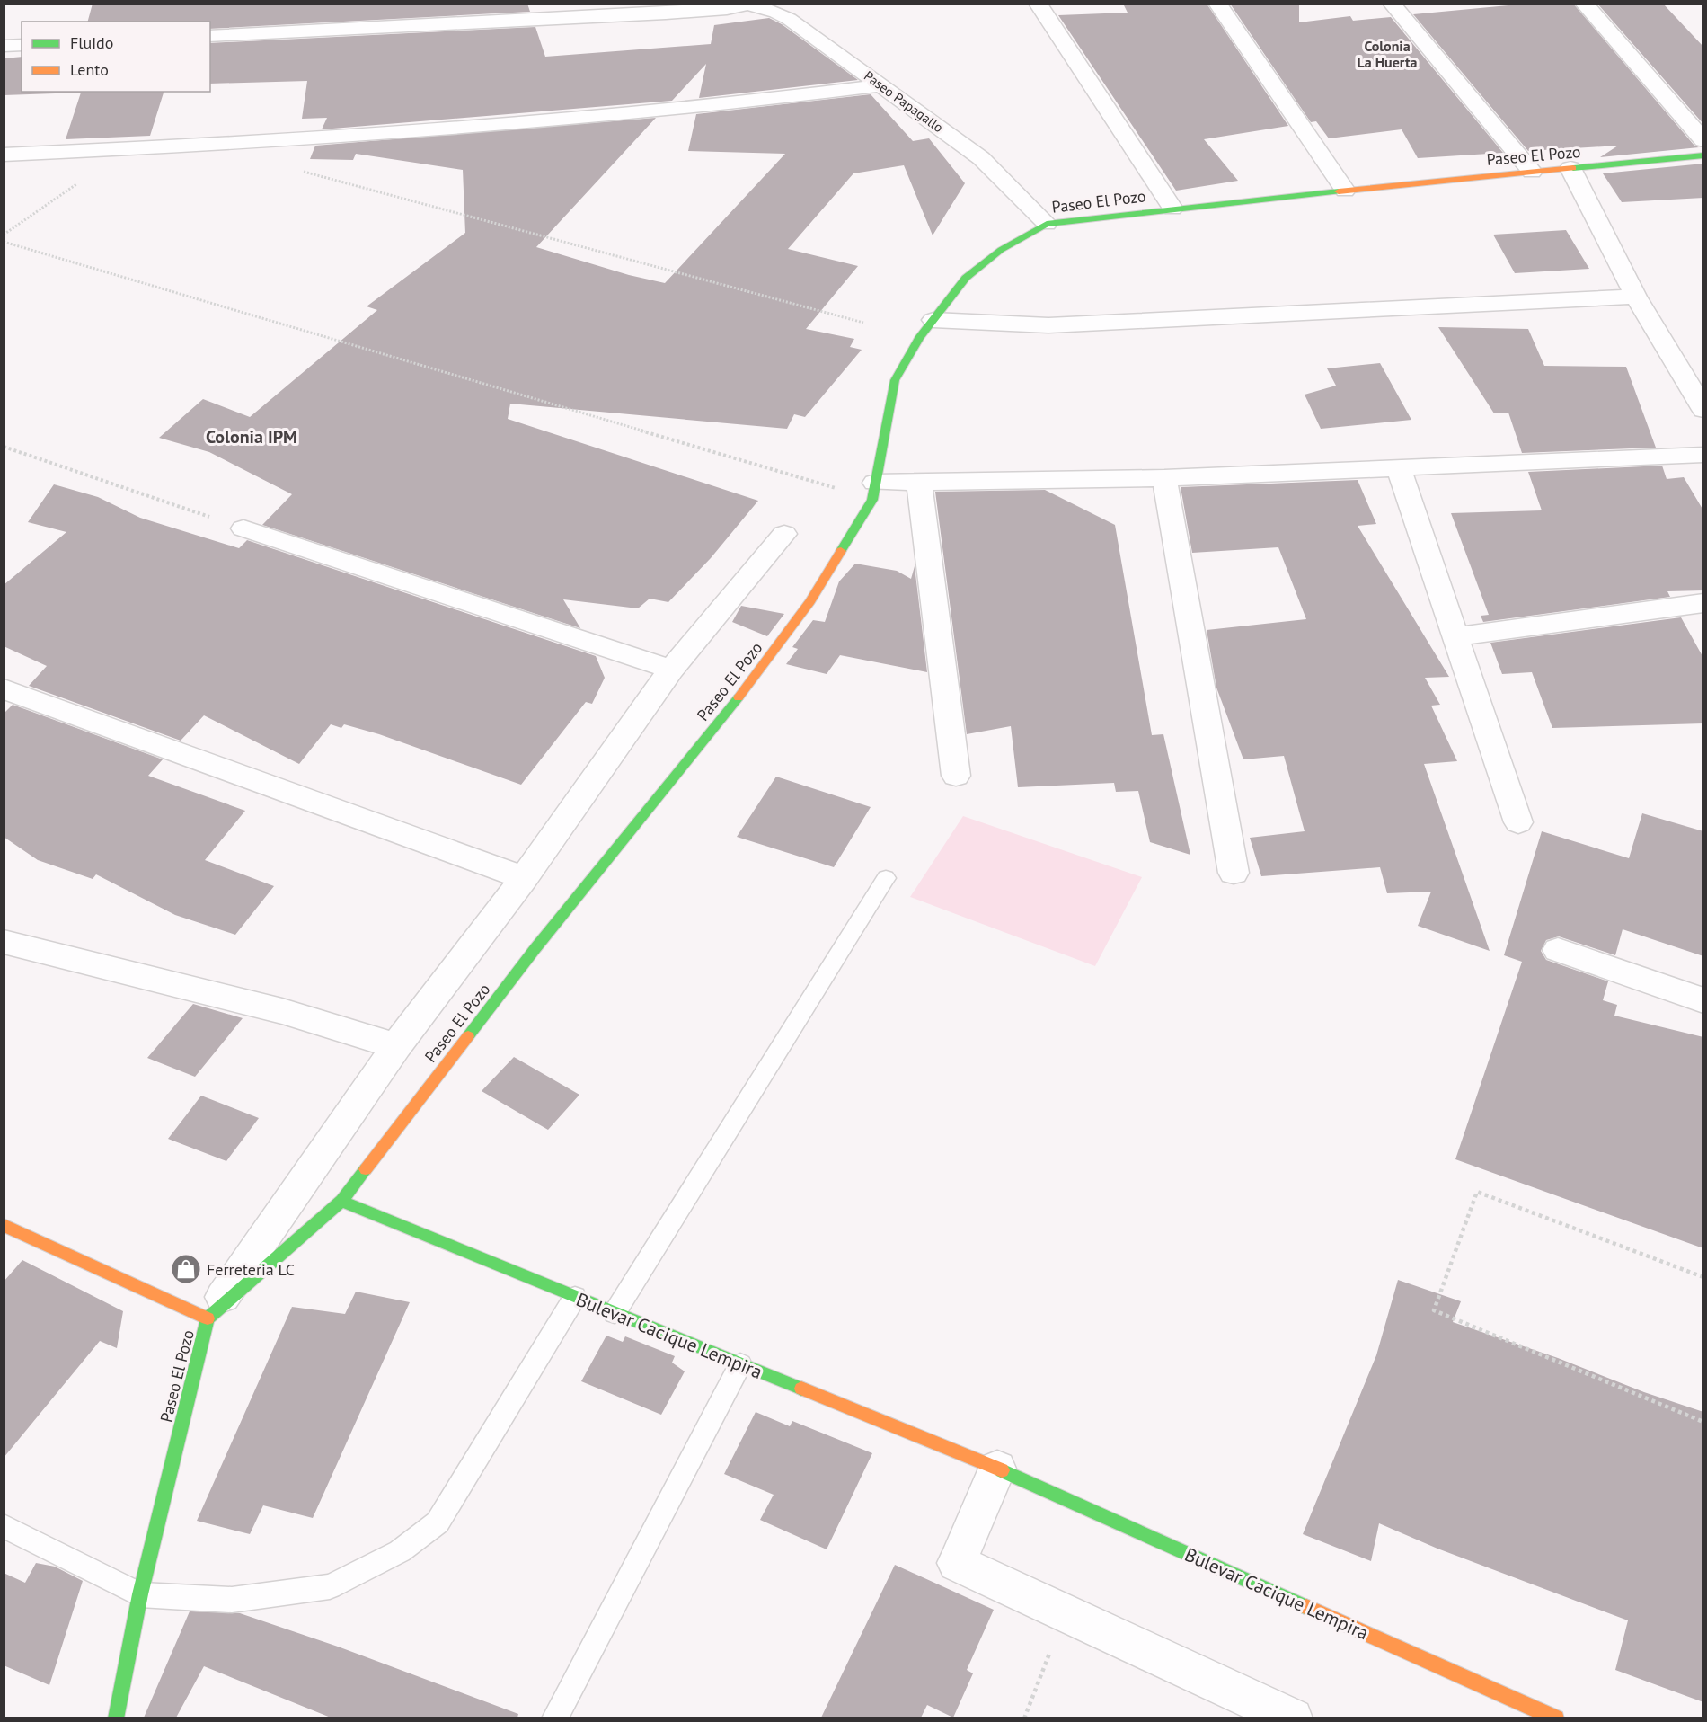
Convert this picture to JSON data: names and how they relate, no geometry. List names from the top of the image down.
{
  "streets": {
    "street": ["Paseo Papagallo", "Paseo El Pozo", "Bulevar Cacique Lempira"]
  },
  "crossings": [
    ["Paseo Papagallo", "Paseo El Pozo"],
    ["Paseo El Pozo", "Bulevar Cacique Lempira"]
  ],
  "districts": ["Colonia La Huerta", "Colonia IPM"],
  "places": {
    "shop": ["Ferreteria LC"]
  },
  "legend": ["Fluido", "Lento"]
}
